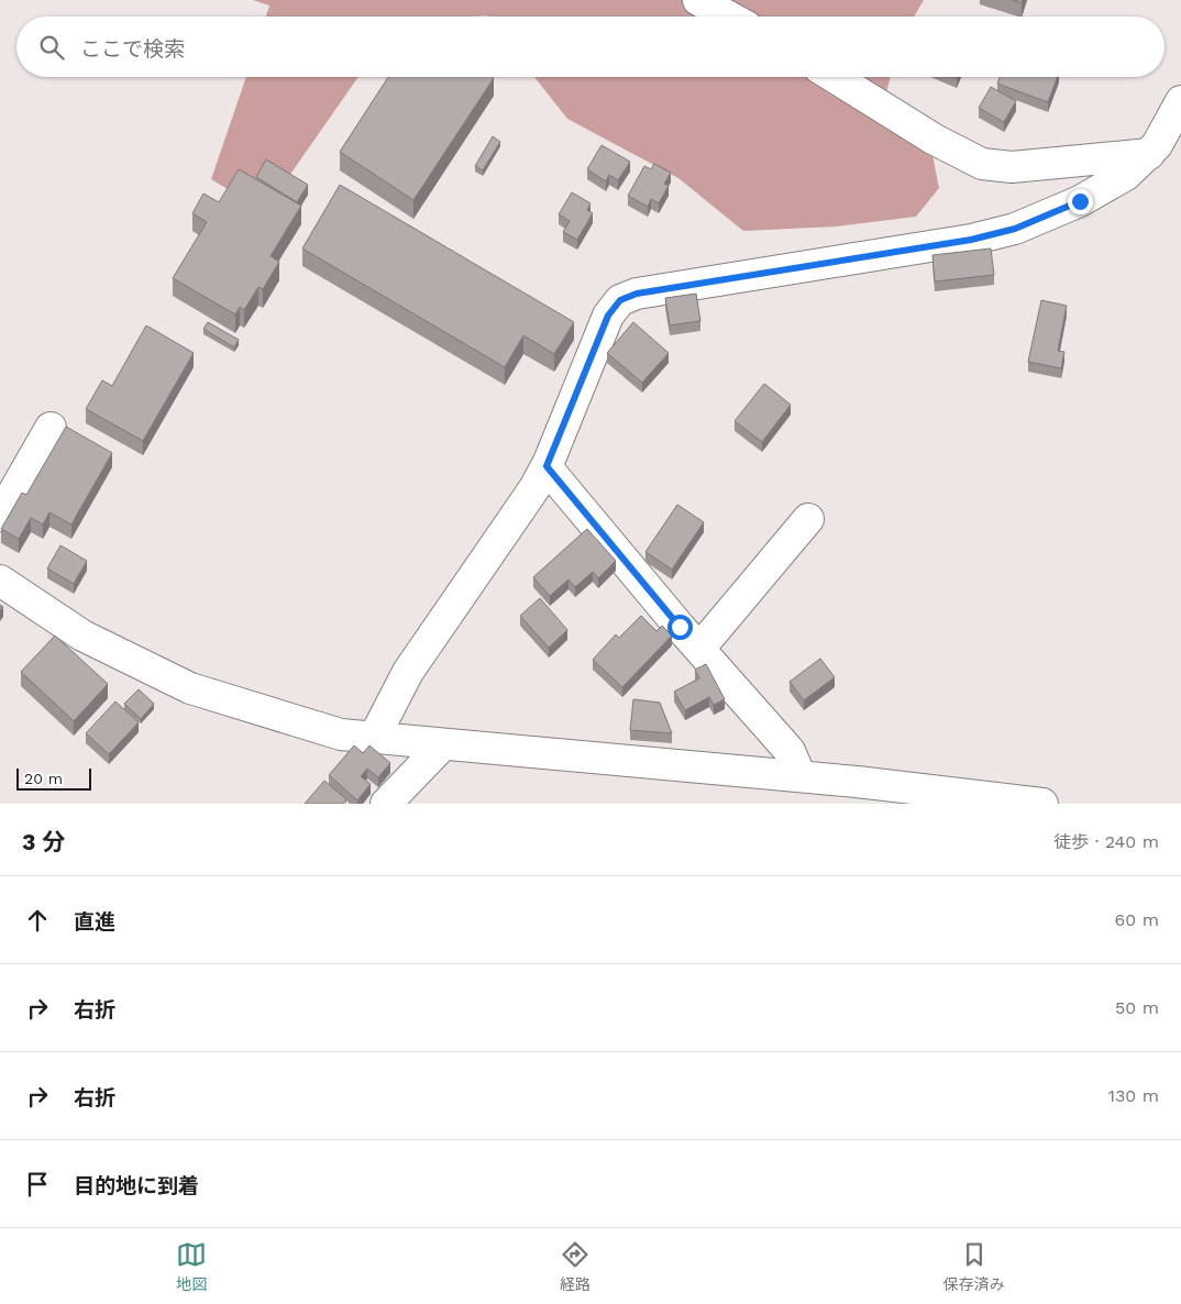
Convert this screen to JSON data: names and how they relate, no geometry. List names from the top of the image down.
{
  "scale_bar": "20 m",
  "page": {
    "search": "ここで検索",
    "scale": "20 m",
    "heading": ["3 分", "徒歩 · 240 m"],
    "list": [
      ["直進", "60 m"],
      ["右折", "50 m"],
      ["右折", "130 m"],
      "目的地に到着"
    ],
    "nav": ["地図", "経路", "保存済み"]
  }
}
